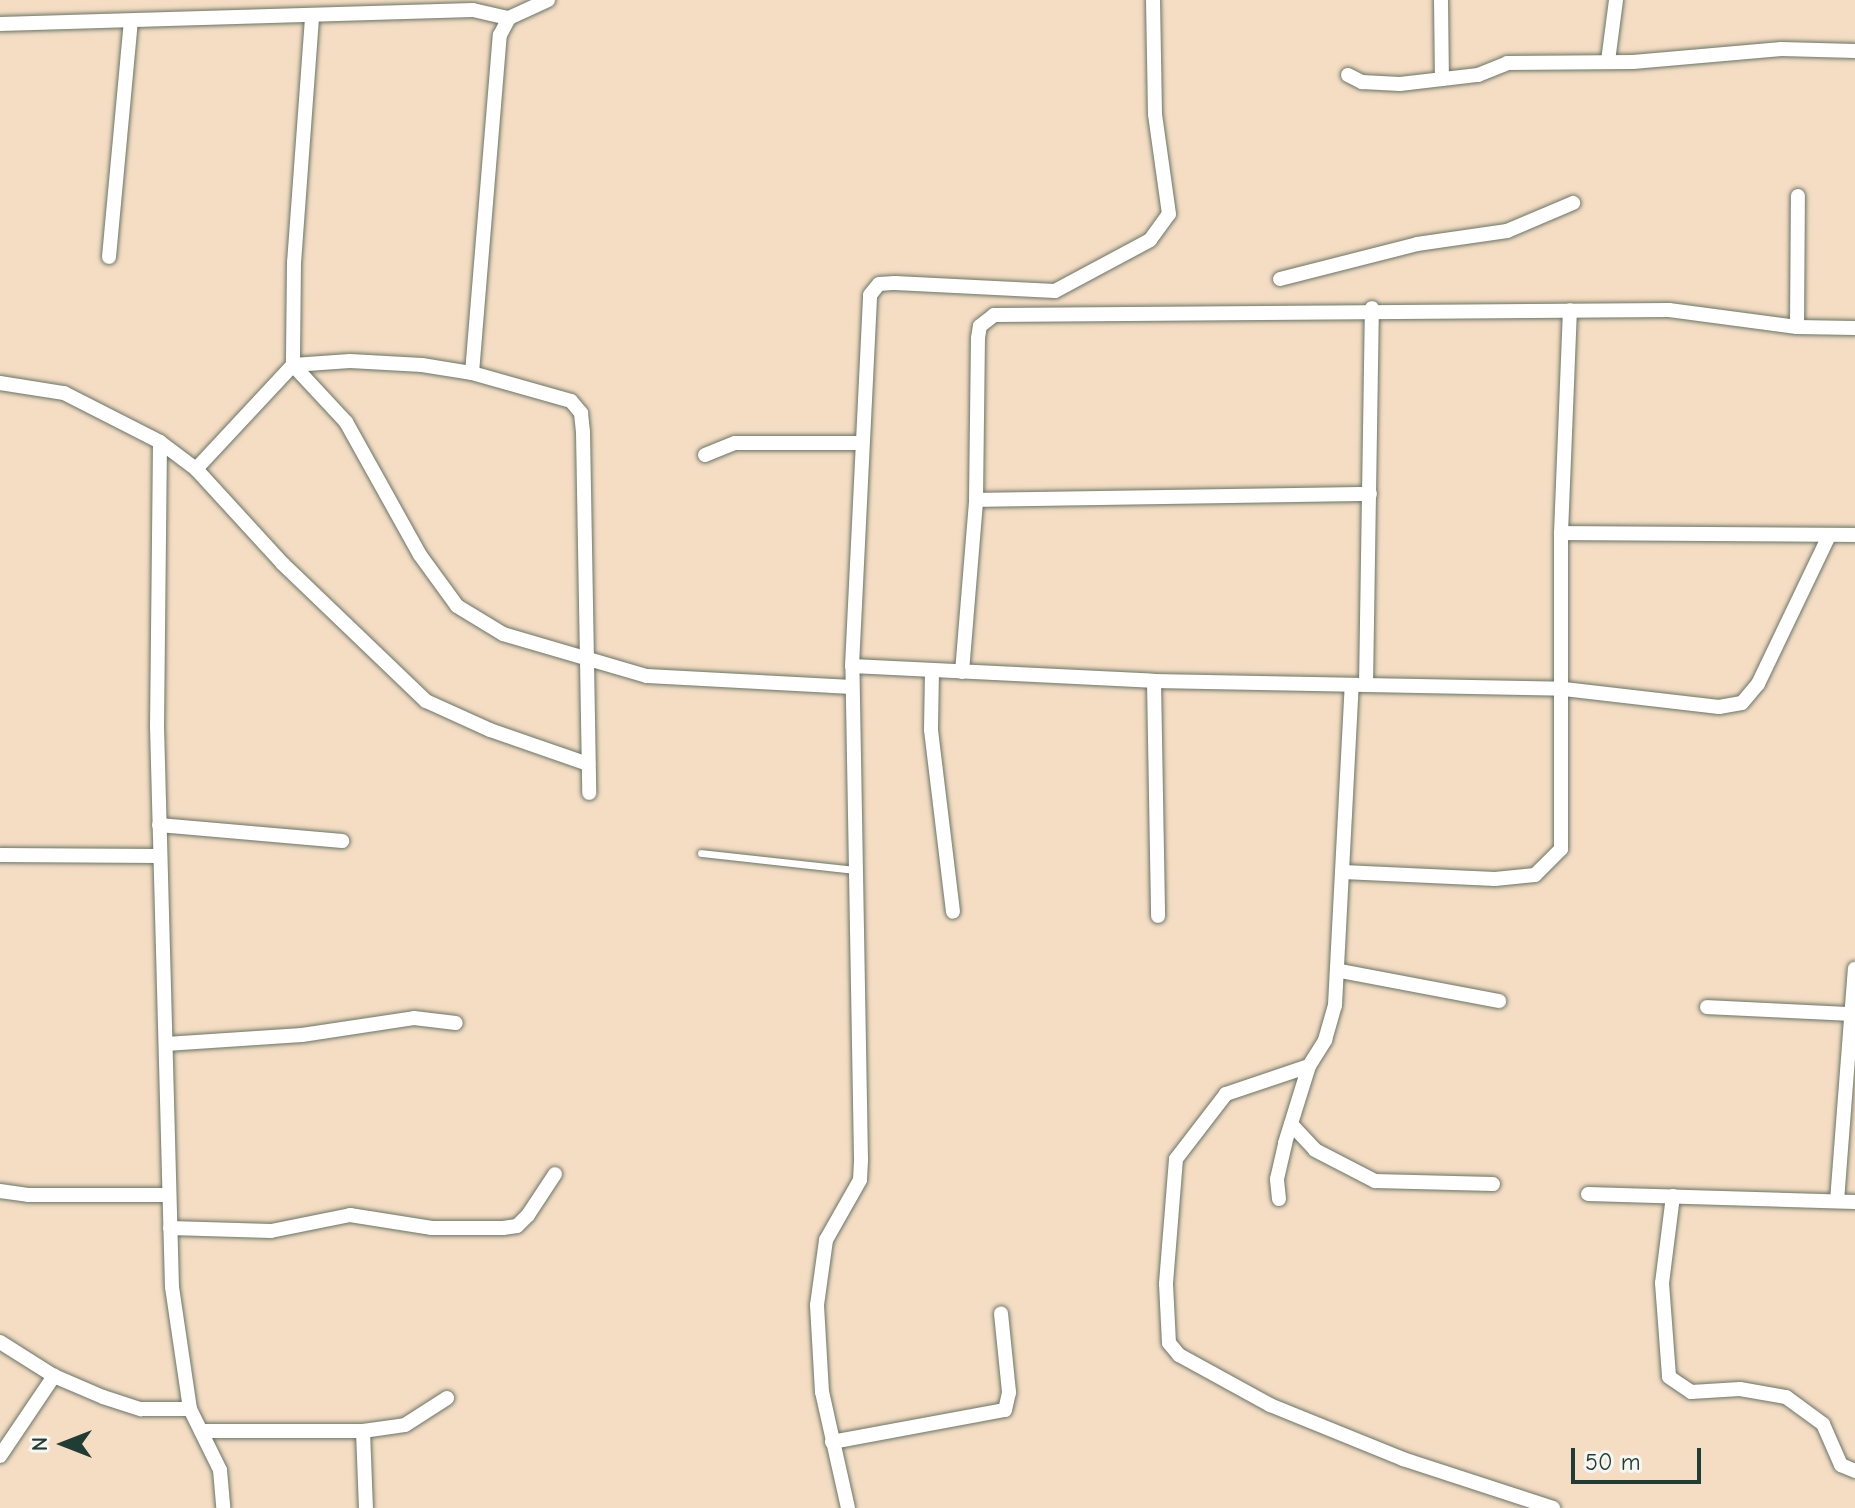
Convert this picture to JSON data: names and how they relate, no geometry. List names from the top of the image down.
{
  "scale_bar": "50 m",
  "north": "left"
}
